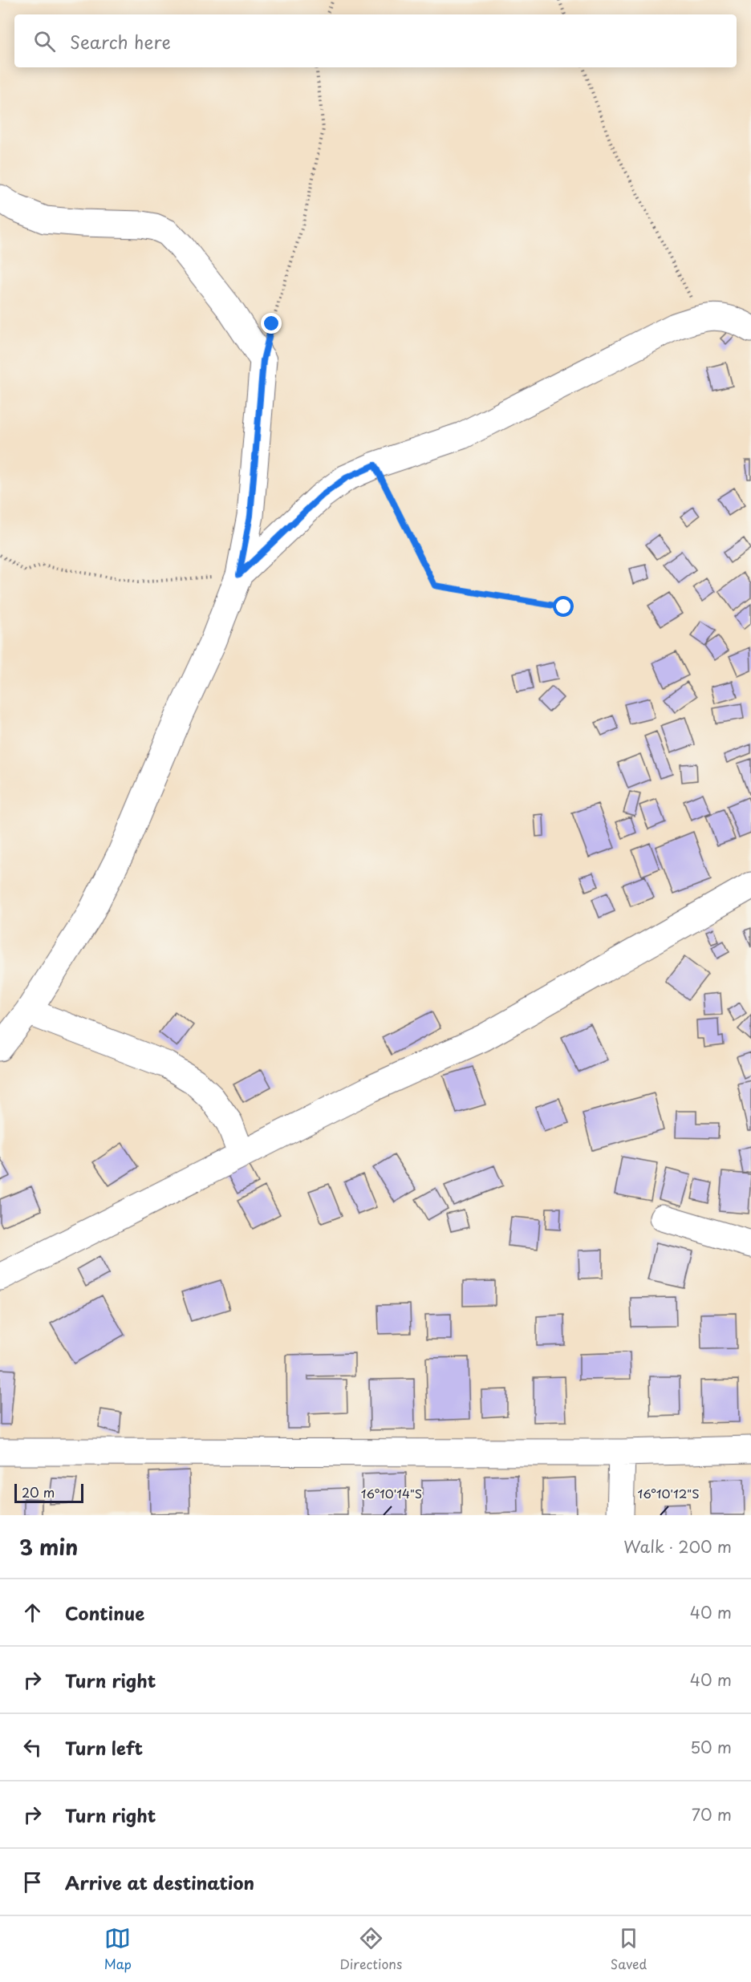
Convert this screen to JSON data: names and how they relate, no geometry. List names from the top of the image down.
{
  "scale_bar": "20 m",
  "page": {
    "search": "Search here",
    "scale": "20 m",
    "heading": ["3 min", "Walk · 200 m"],
    "list": [
      ["Continue", "40 m"],
      ["Turn right", "40 m"],
      ["Turn left", "50 m"],
      ["Turn right", "70 m"],
      "Arrive at destination"
    ],
    "nav": ["Map", "Directions", "Saved"]
  },
  "coordinates": ["16°10'14\"S", "16°10'12\"S"]
}
